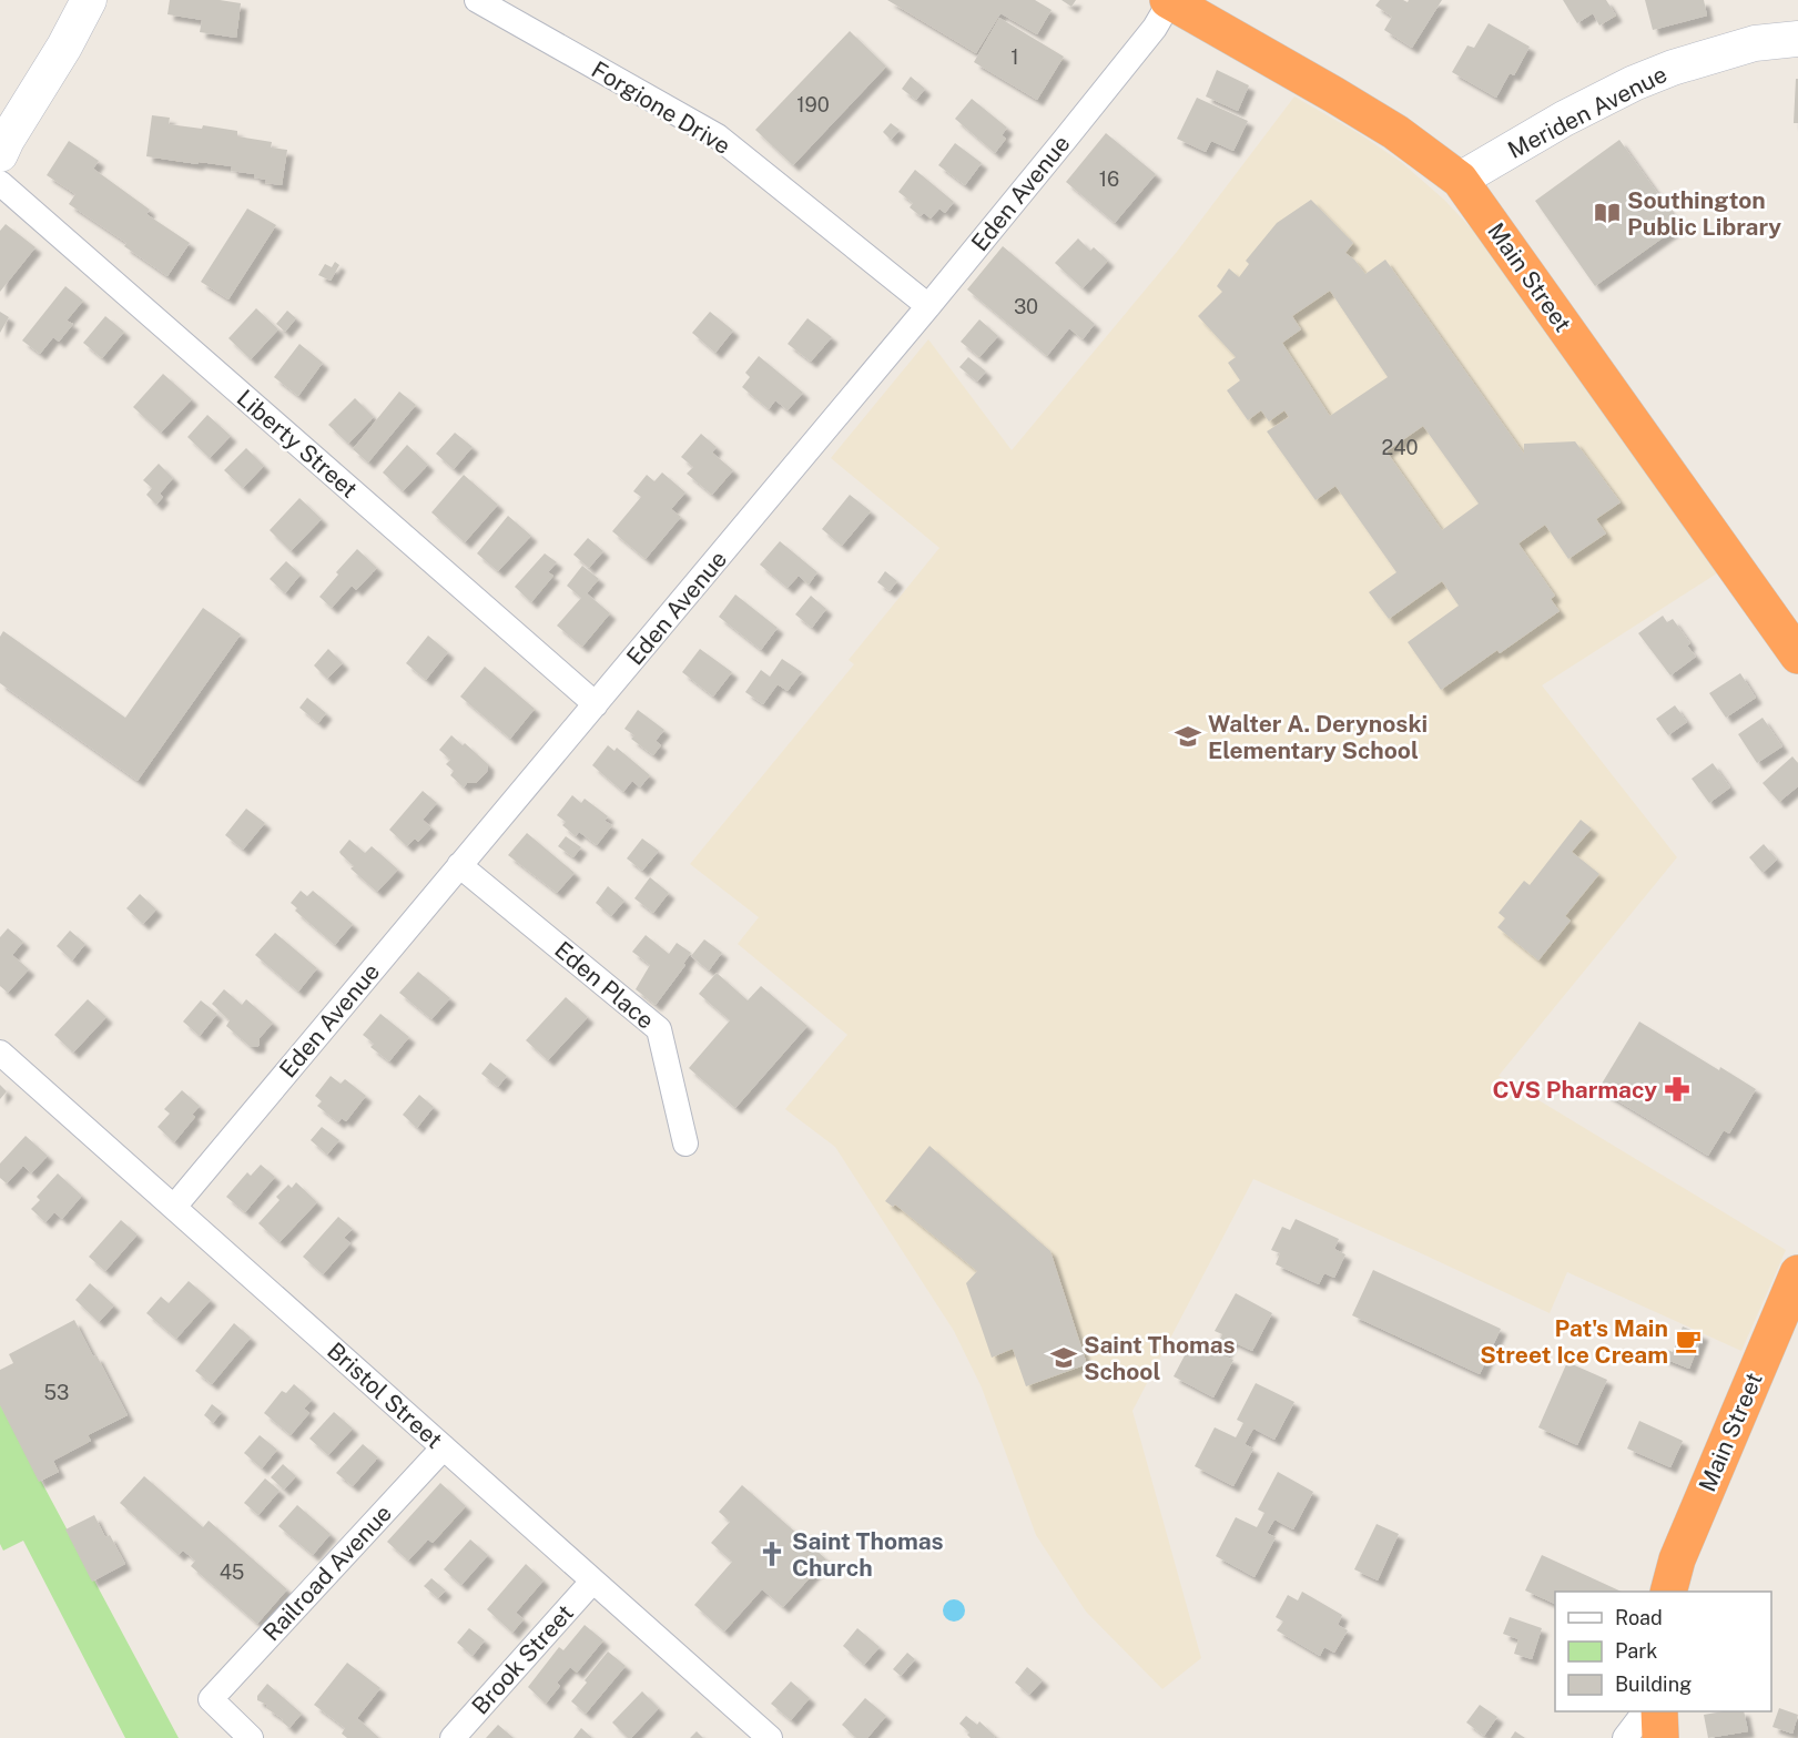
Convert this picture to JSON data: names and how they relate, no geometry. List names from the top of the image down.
{
  "streets": {
    "highway": ["Main Street"],
    "main road": ["Meriden Avenue"],
    "street": [
      "Forgione Drive",
      "Eden Avenue",
      "Liberty Street",
      "Eden Place",
      "Bristol Street",
      "Railroad Avenue",
      "Brook Street"
    ]
  },
  "crossings": [
    ["Forgione Drive", "Eden Avenue"],
    ["Meriden Avenue", "Main Street"],
    ["Eden Avenue", "Main Street"],
    ["Eden Avenue", "Liberty Street"],
    ["Eden Avenue", "Eden Place"],
    ["Eden Avenue", "Bristol Street"],
    ["Bristol Street", "Railroad Avenue"],
    ["Bristol Street", "Brook Street"]
  ],
  "places": {
    "library": ["Southington Public Library"],
    "school or university": ["Walter A. Derynoski Elementary School", "Saint Thomas School"],
    "pharmacy": ["CVS Pharmacy"],
    "cafe": ["Pat's Main Street Ice Cream"],
    "church": ["Saint Thomas Church"]
  },
  "house_numbers": [
    "1",
    "190",
    "16",
    "30",
    "240",
    "53",
    "45"
  ],
  "legend": ["Road", "Park", "Building"]
}
